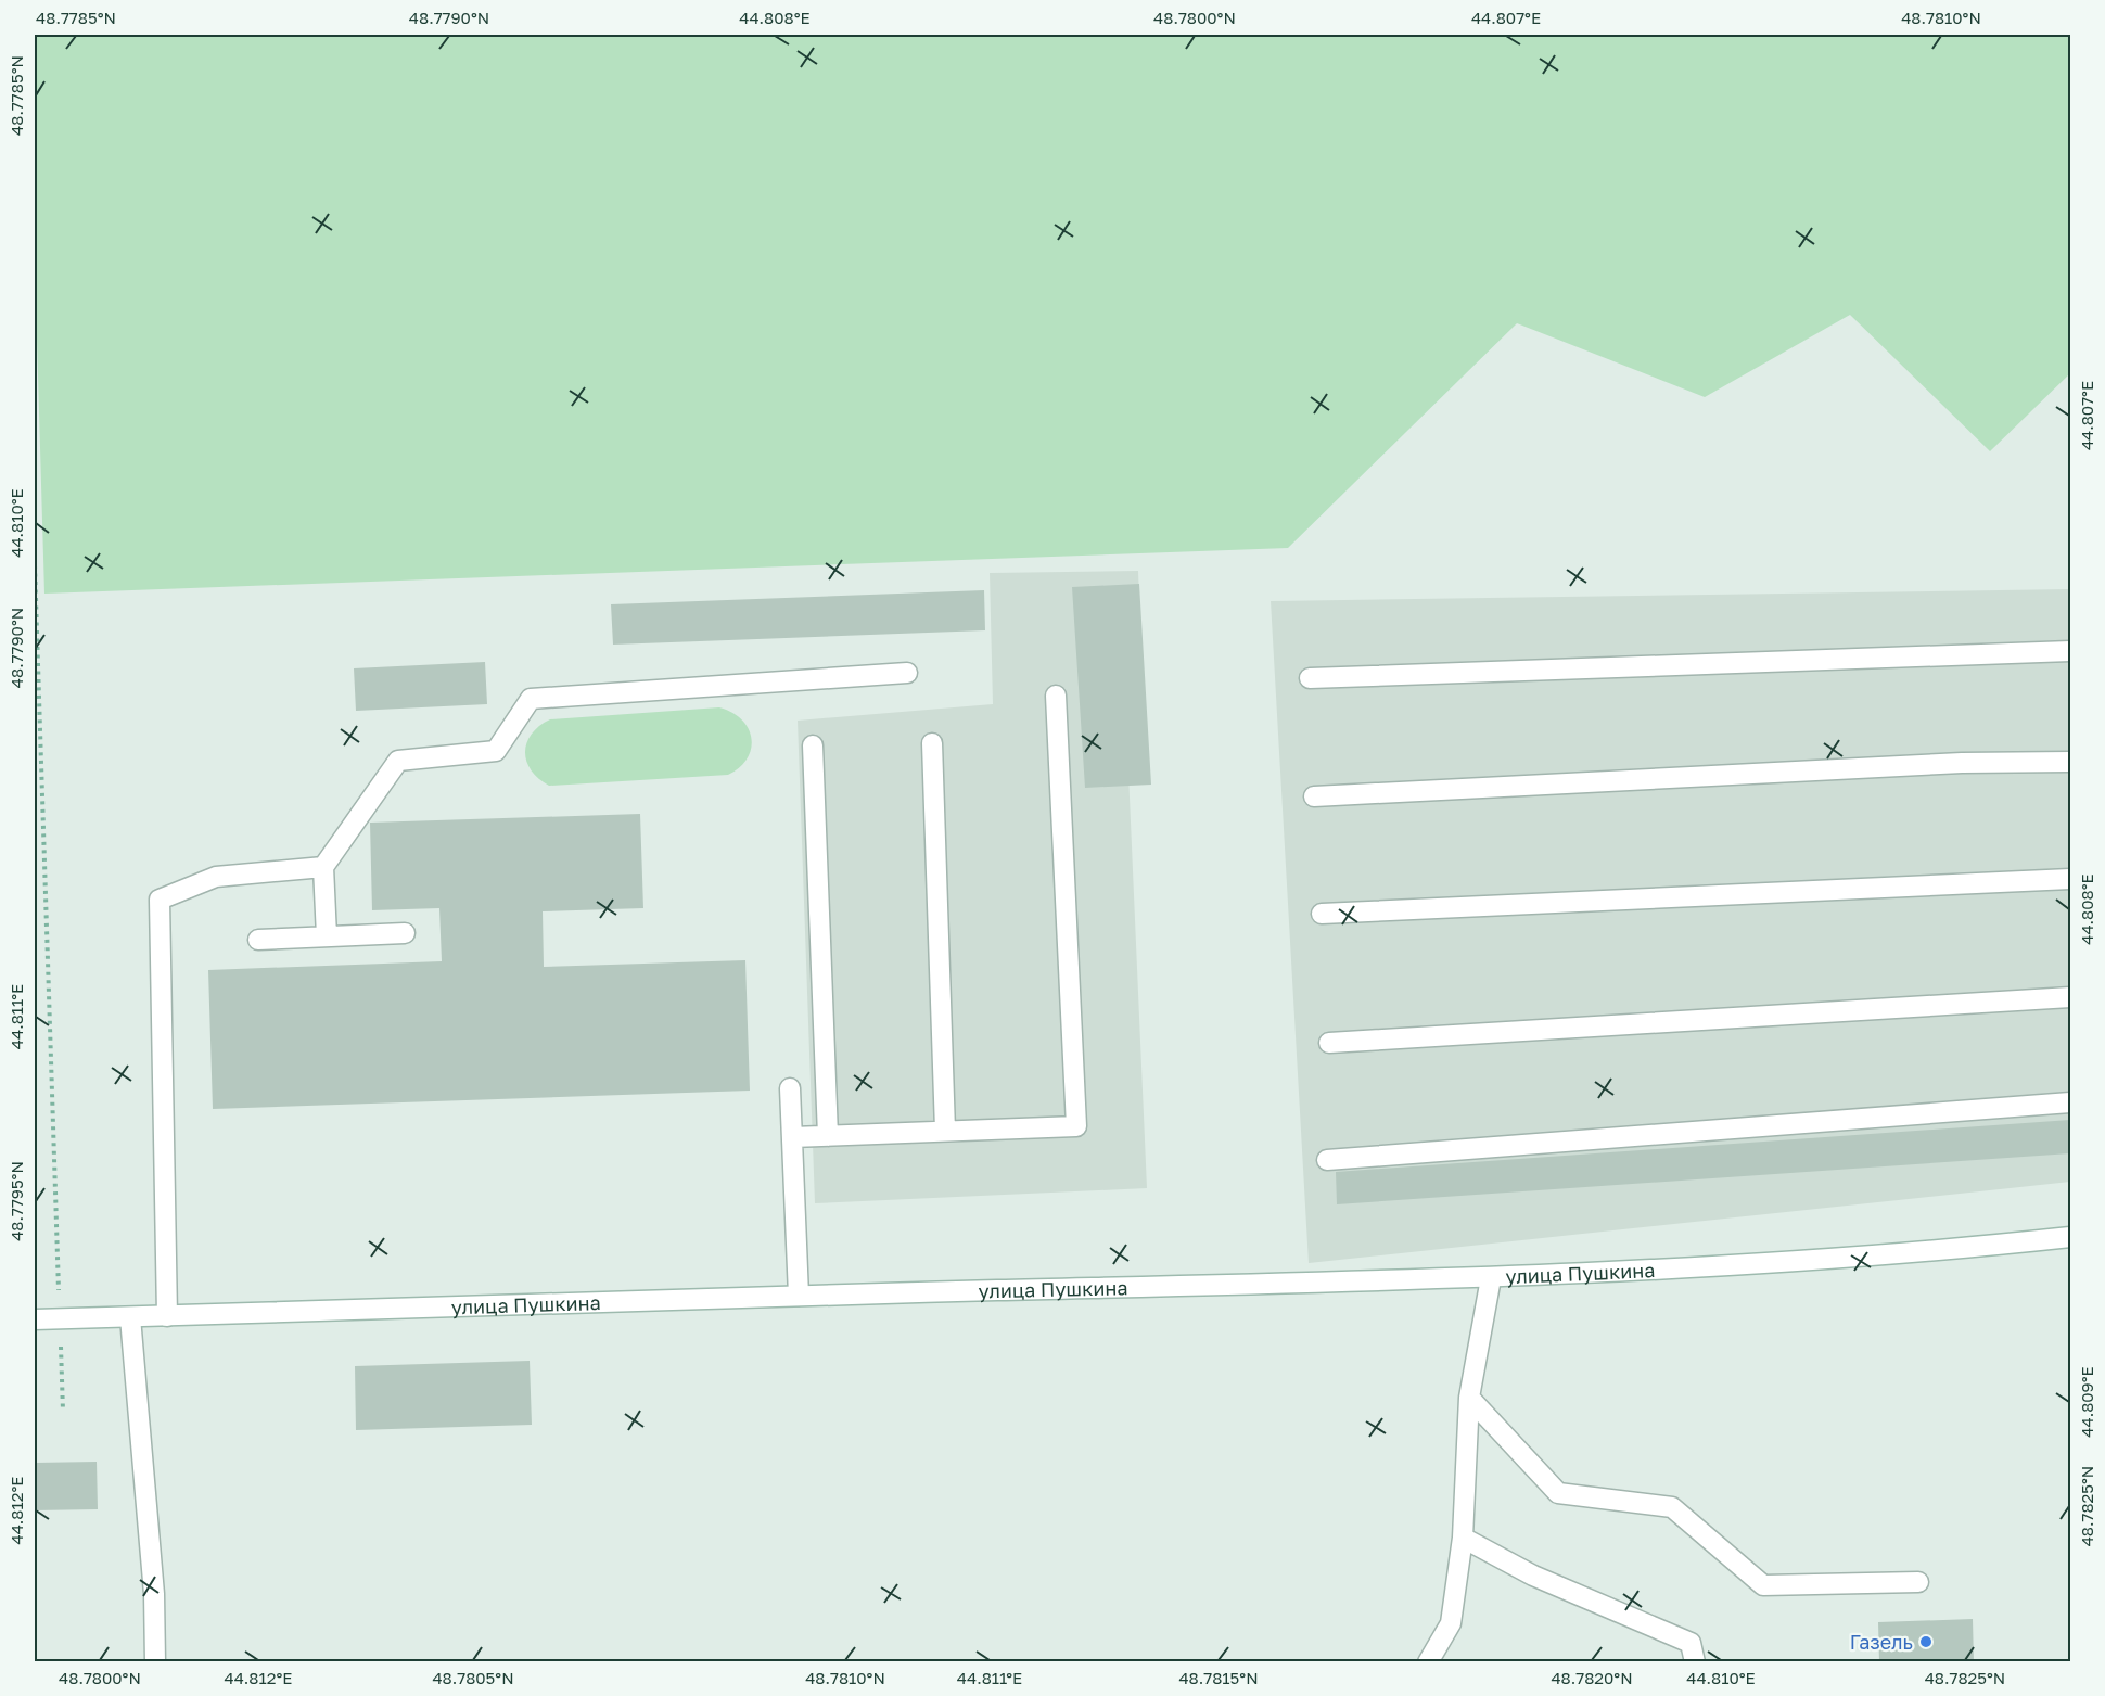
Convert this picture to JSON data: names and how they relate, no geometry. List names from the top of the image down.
{
  "streets": {
    "main road": ["улица Пушкина"]
  },
  "places": ["Газель"],
  "coordinates": [
    "48.7785°N",
    "48.7790°N",
    "44.808°E",
    "48.7800°N",
    "44.807°E",
    "48.7810°N",
    "44.810°E",
    "44.811°E",
    "48.7795°N",
    "44.809°E",
    "48.7825°N",
    "44.812°E",
    "48.7805°N",
    "48.7815°N",
    "48.7820°N"
  ]
}
